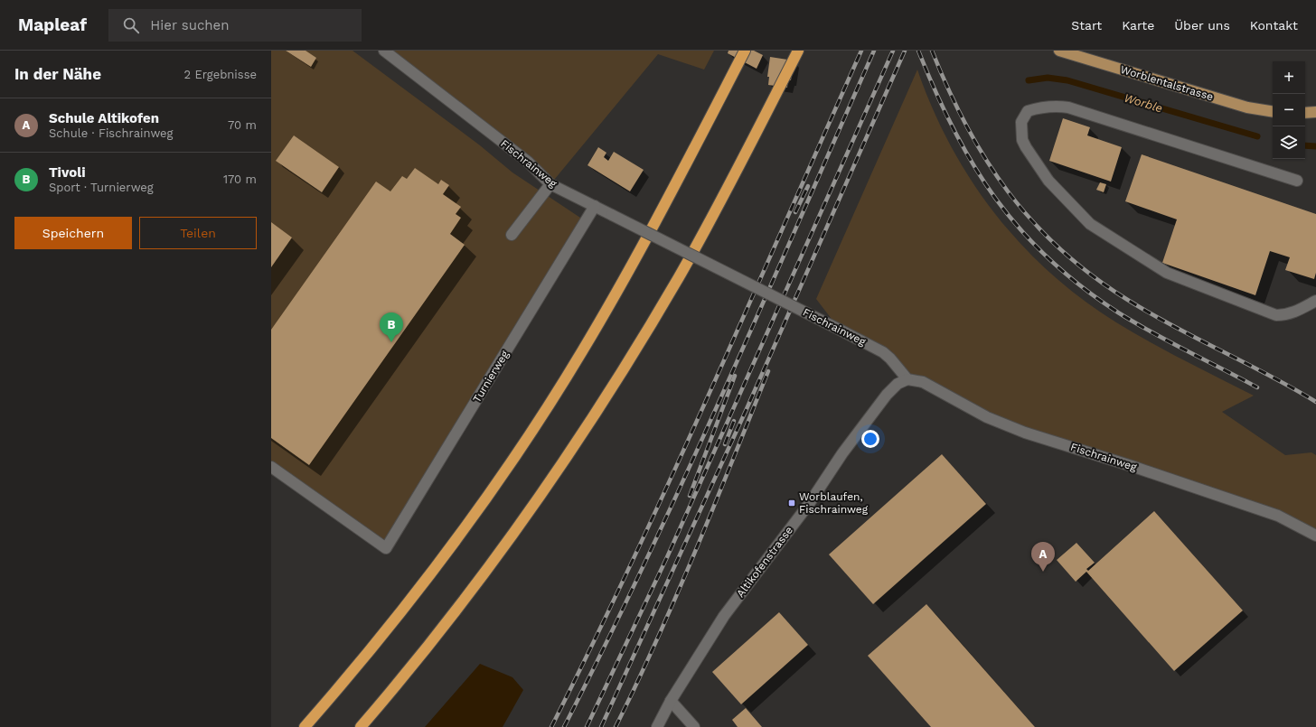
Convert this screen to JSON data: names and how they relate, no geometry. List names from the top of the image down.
{
  "streets": {
    "main road": ["Worblentalstrasse"],
    "street": ["Fischrainweg", "Turnierweg", "Altikofenstrasse"]
  },
  "crossings": [
    ["Fischrainweg", "Turnierweg"],
    ["Fischrainweg", "Altikofenstrasse"]
  ],
  "water": ["Worble"],
  "places": {
    "transit": ["Worblaufen, Fischrainweg"]
  },
  "page": {
    "header": "Mapleaf",
    "search": "Hier suchen",
    "nav": [
      "Start",
      "Karte",
      "Über uns",
      "Kontakt"
    ],
    "heading": ["In der Nähe", "2 Ergebnisse"],
    "map_buttons": ["+", "−"],
    "list": [
      {
        "mark": "A",
        "name": "Schule Altikofen",
        "note": "Schule · Fischrainweg",
        "value": "70 m"
      },
      {
        "mark": "B",
        "name": "Tivoli",
        "note": "Sport · Turnierweg",
        "value": "170 m"
      }
    ],
    "buttons": ["Speichern", "Teilen"],
    "pins": ["B", "A"]
  }
}
